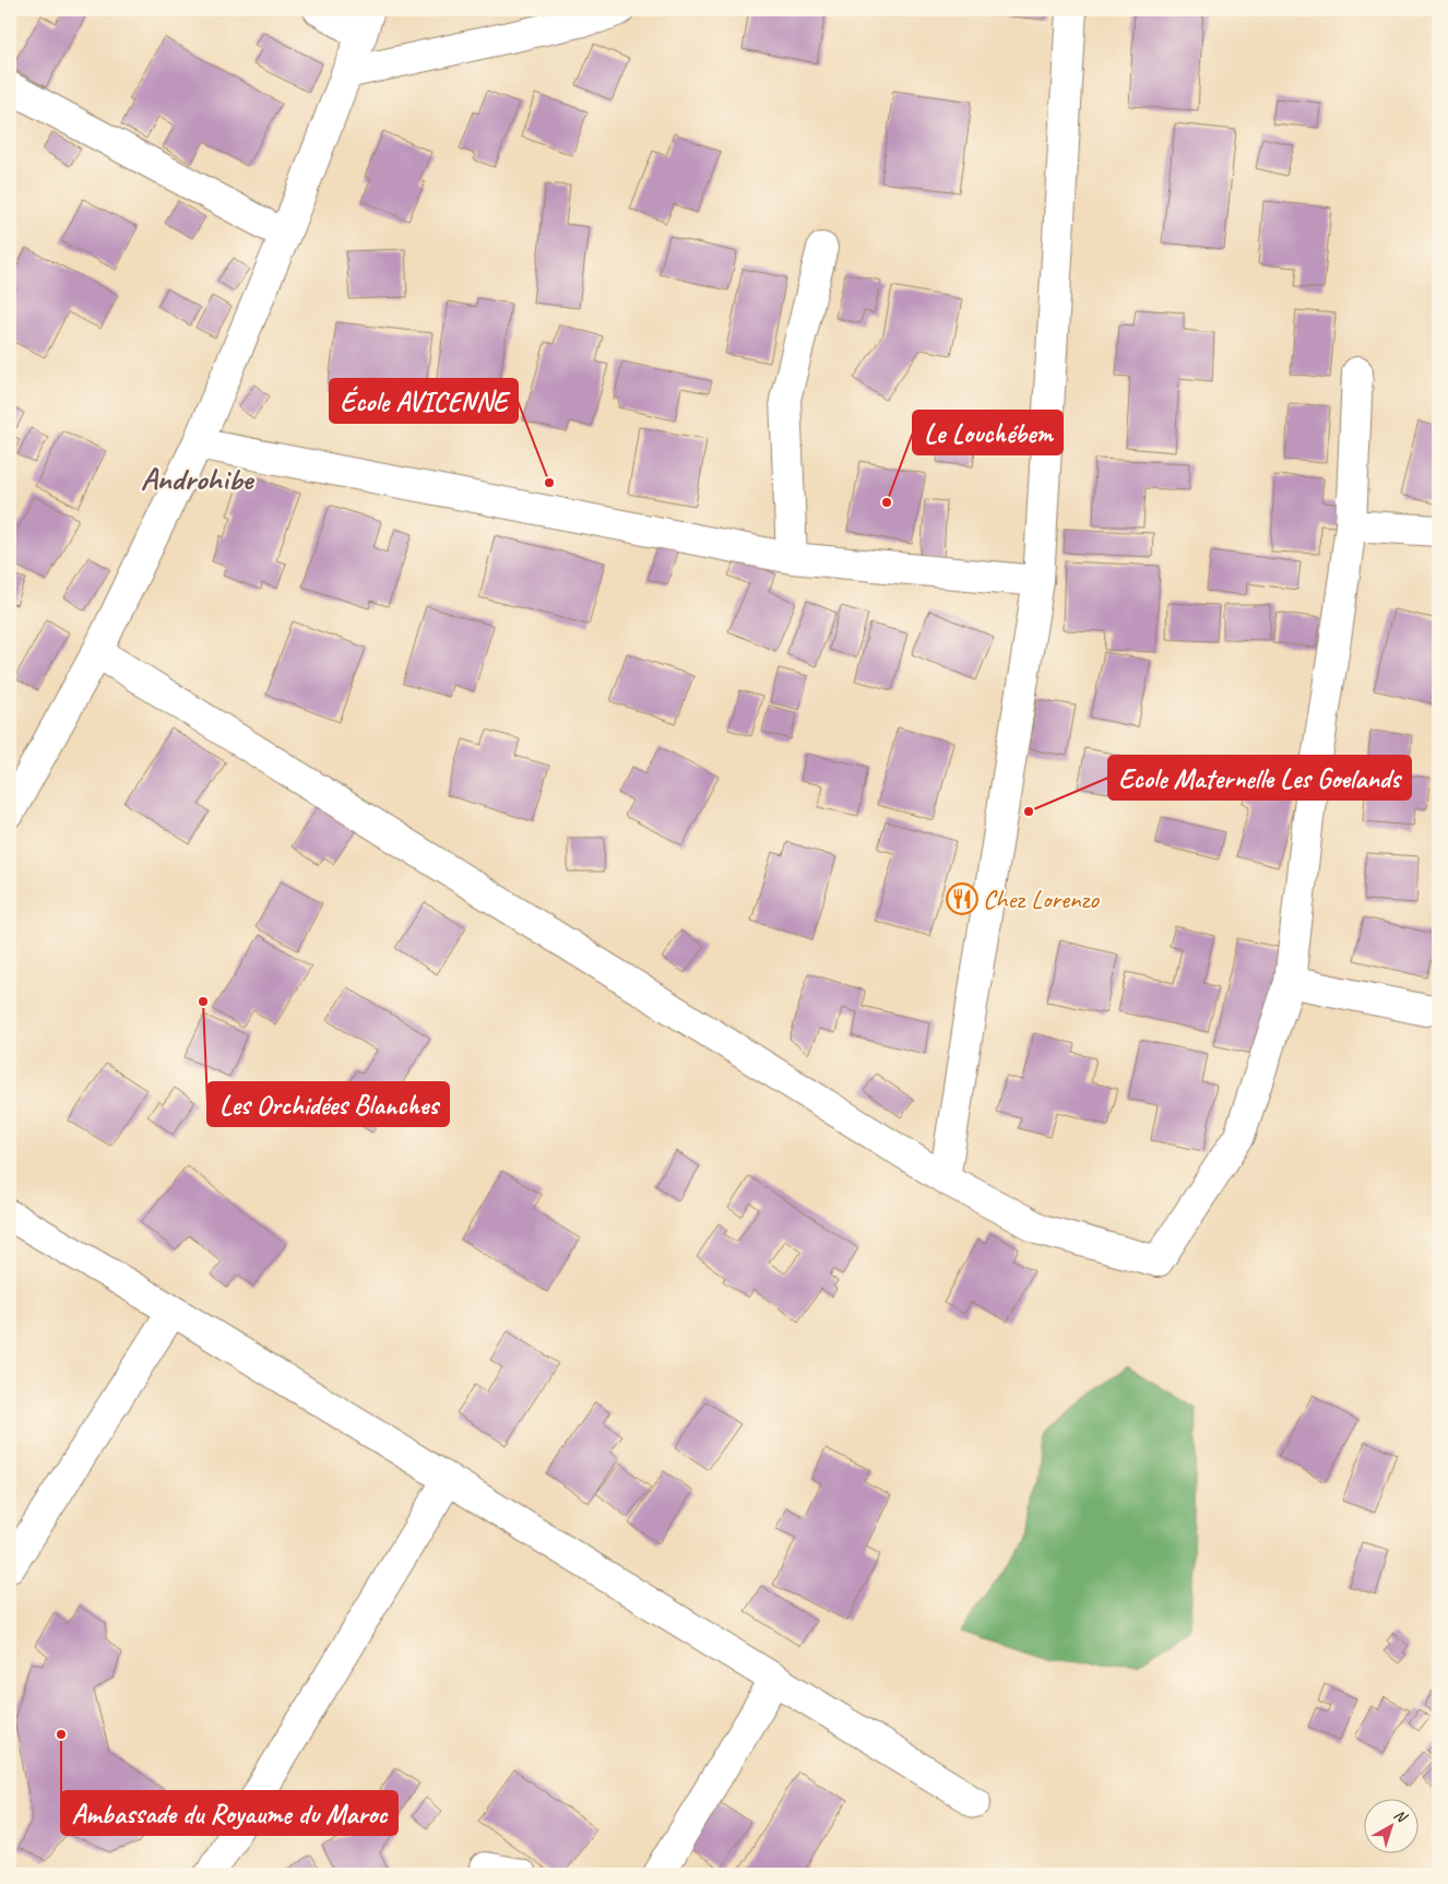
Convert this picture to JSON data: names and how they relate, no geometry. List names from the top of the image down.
{
  "districts": ["Androhibe"],
  "places": {
    "other": [
      "École AVICENNE",
      "Le Louchébem",
      "Ecole Maternelle Les Goelands",
      "Les Orchidées Blanches",
      "Ambassade du Royaume du Maroc"
    ],
    "restaurant": ["Chez Lorenzo"]
  },
  "north": "top right"
}
